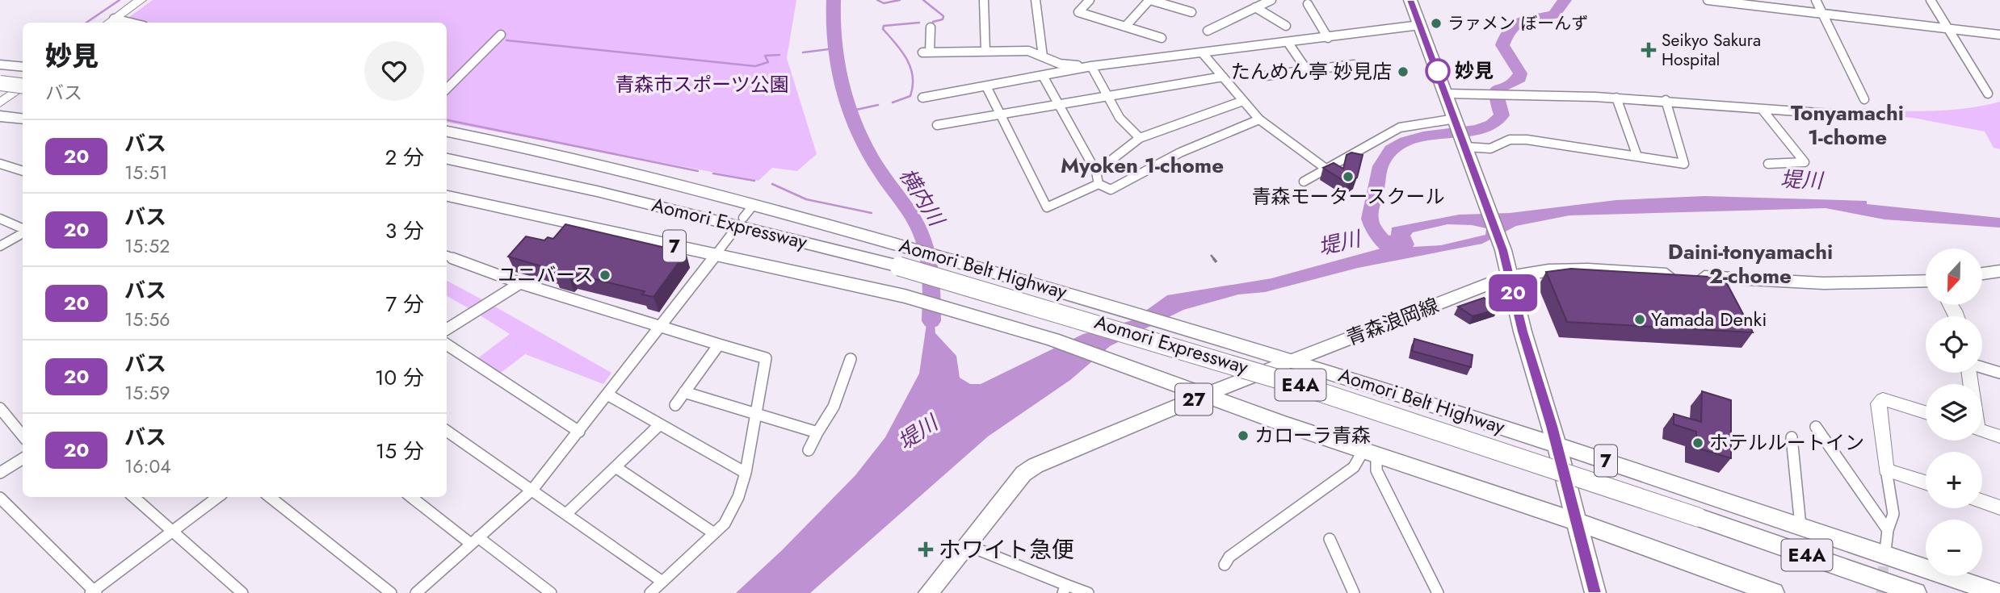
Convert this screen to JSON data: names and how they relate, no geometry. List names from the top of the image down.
{
  "streets": {
    "highway": [
      "Aomori Expressway",
      "7",
      "Aomori Belt Highway",
      "E4A"
    ],
    "main road": ["青森浪岡線", "27"]
  },
  "crossings": [
    ["7", "青森浪岡線"],
    ["Aomori Belt Highway", "青森浪岡線"]
  ],
  "districts": ["Tonyamachi 1-chome", "Myoken 1-chome", "Daini-tonyamachi 2-chome"],
  "water": ["堤川", "横内川"],
  "parks": ["青森市スポーツ公園"],
  "places": {
    "other": [
      "ラァメン ぼーんず",
      "妙見",
      "たんめん亭 妙見店",
      "青森モータースクール",
      "ユニバース",
      "Yamada Denki",
      "カローラ青森",
      "ホテルルートイン"
    ],
    "health": ["Seikyo Sakura Hospital", "ホワイト急便"]
  },
  "lines": ["bus line 20"],
  "north": "bottom",
  "page": {
    "on_map": "20",
    "heading": ["妙見", "バス"],
    "list": [
      {
        "mark": "20",
        "name": "バス",
        "note": "15:51",
        "value": "2 分"
      },
      {
        "mark": "20",
        "name": "バス",
        "note": "15:52",
        "value": "3 分"
      },
      {
        "mark": "20",
        "name": "バス",
        "note": "15:56",
        "value": "7 分"
      },
      {
        "mark": "20",
        "name": "バス",
        "note": "15:59",
        "value": "10 分"
      },
      {
        "mark": "20",
        "name": "バス",
        "note": "16:04",
        "value": "15 分"
      }
    ],
    "map_buttons": ["+", "−"]
  }
}
